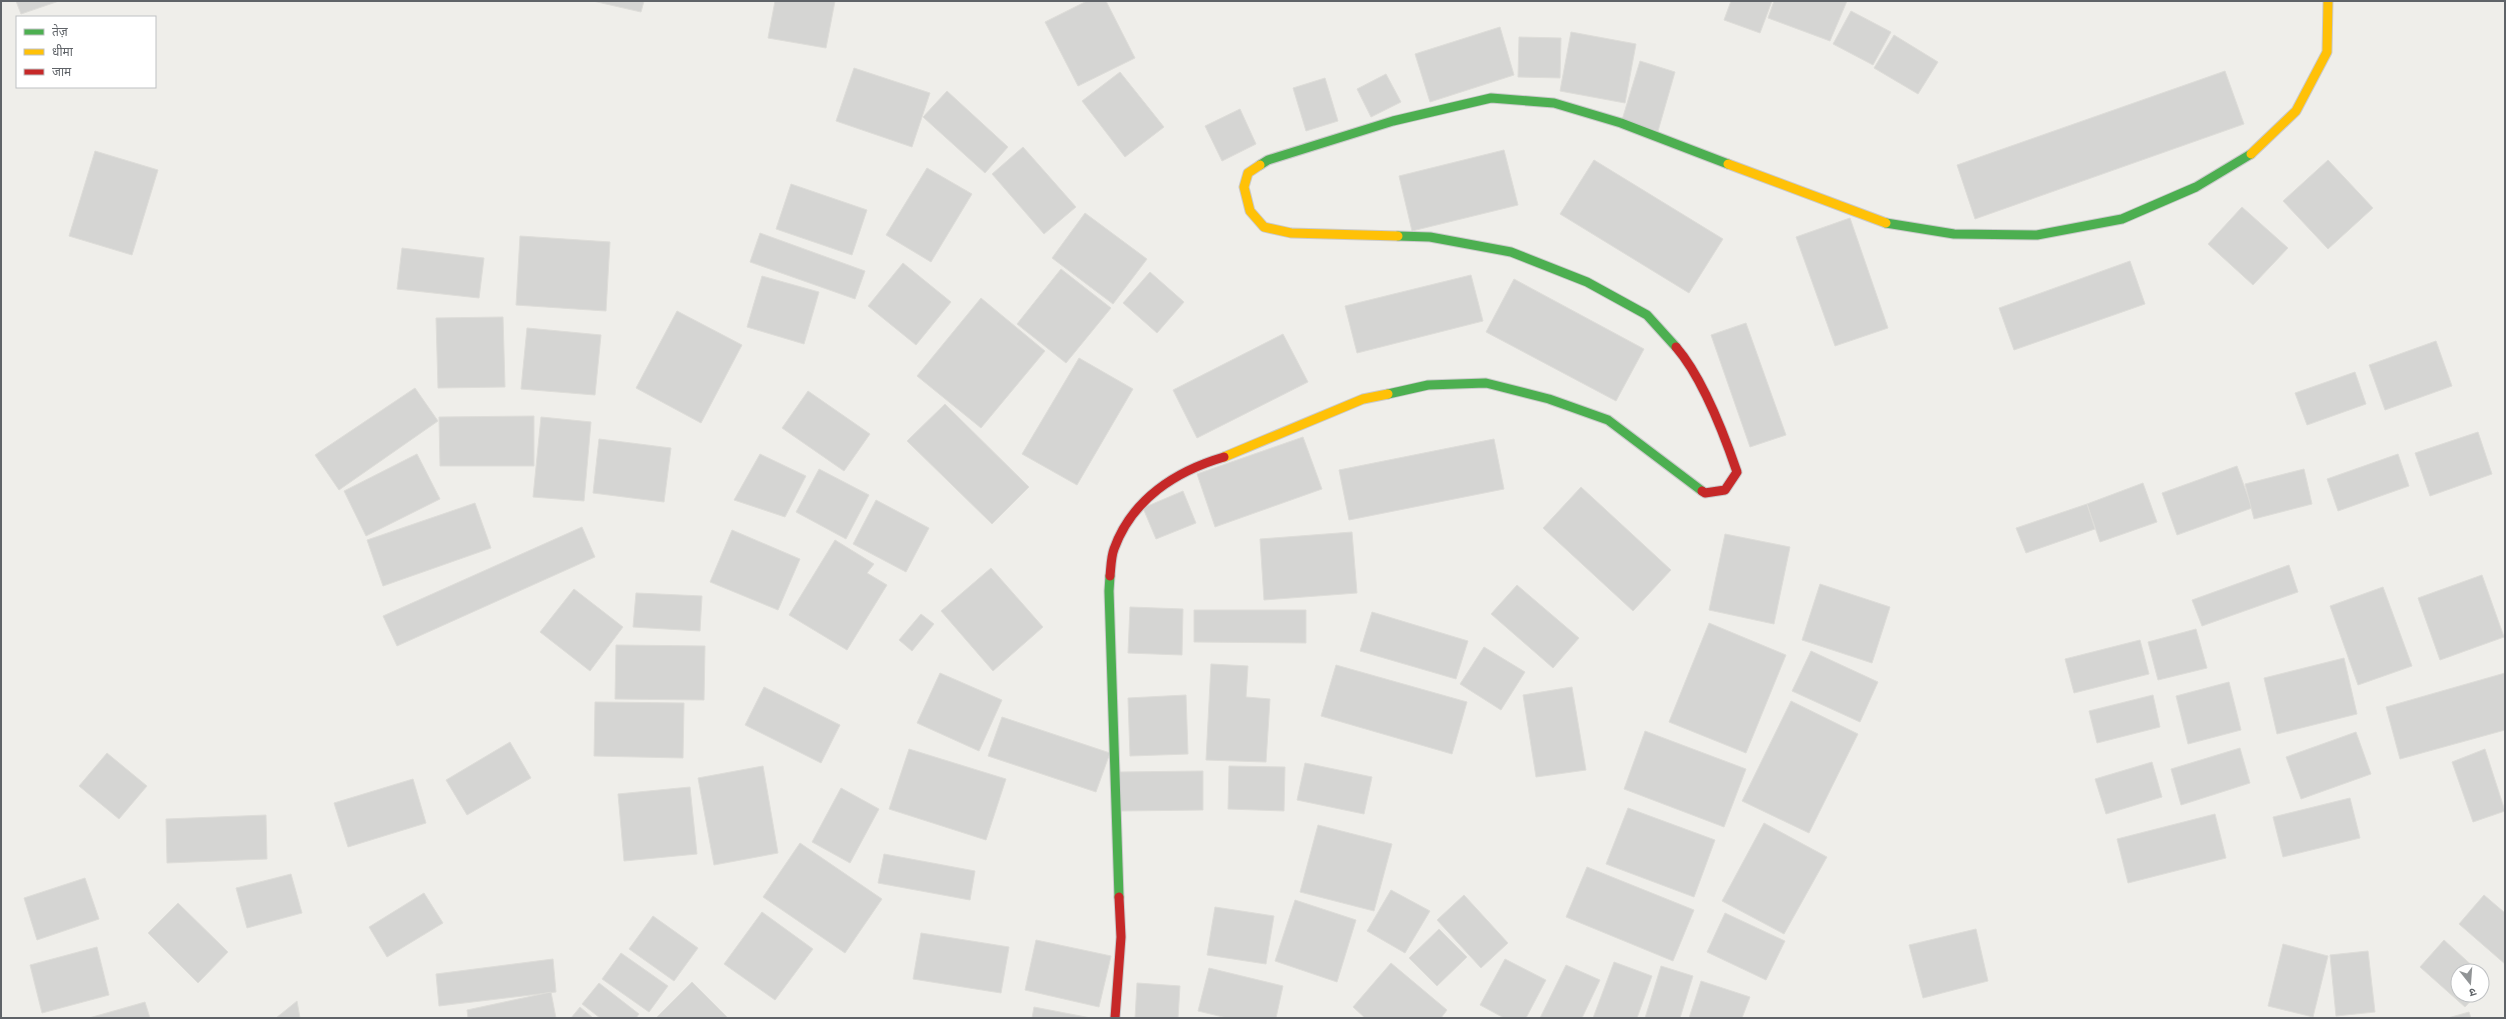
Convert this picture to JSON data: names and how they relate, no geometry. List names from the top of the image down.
{
  "legend": ["तेज़", "धीमा", "जाम"],
  "north": "bottom"
}
